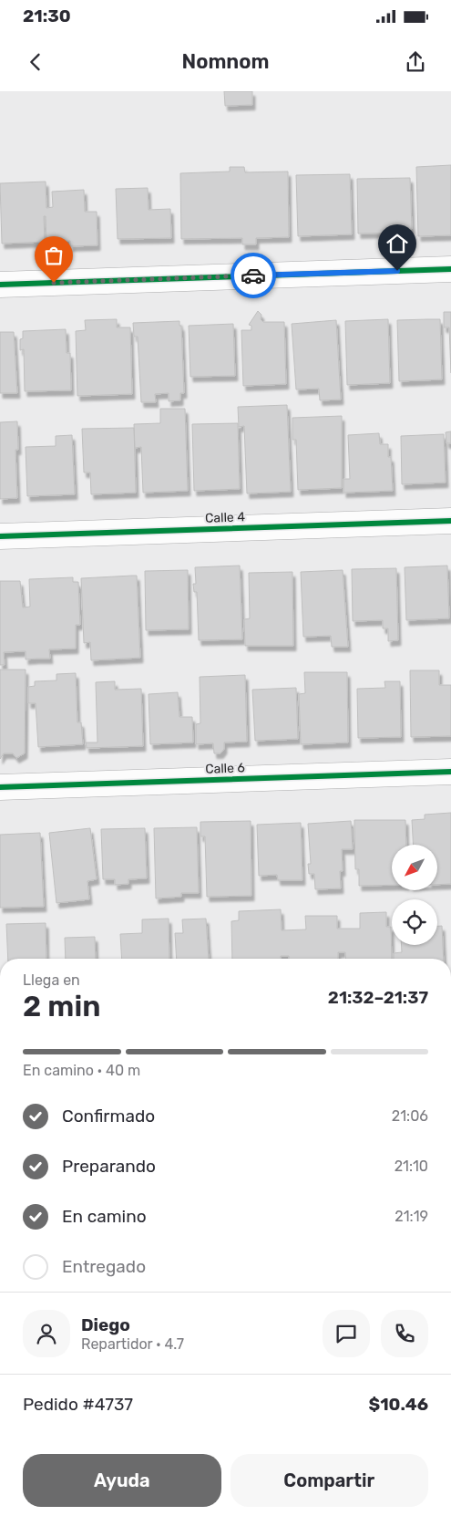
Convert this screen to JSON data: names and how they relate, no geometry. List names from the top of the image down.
{
  "streets": {
    "street": ["Calle 4", "Calle 6"]
  },
  "north": "bottom left",
  "page": {
    "status": "21:30",
    "header": "Nomnom",
    "heading": ["2 min", "Llega en", "21:32–21:37"],
    "panel": [
      "Diego",
      "Repartidor · 4.7",
      "Pedido #4737",
      "$10.46"
    ],
    "bar": "En camino · 40 m",
    "list": [
      ["Confirmado", "21:06"],
      ["Preparando", "21:10"],
      ["En camino", "21:19"],
      "Entregado"
    ],
    "buttons": ["Ayuda", "Compartir"]
  }
}
